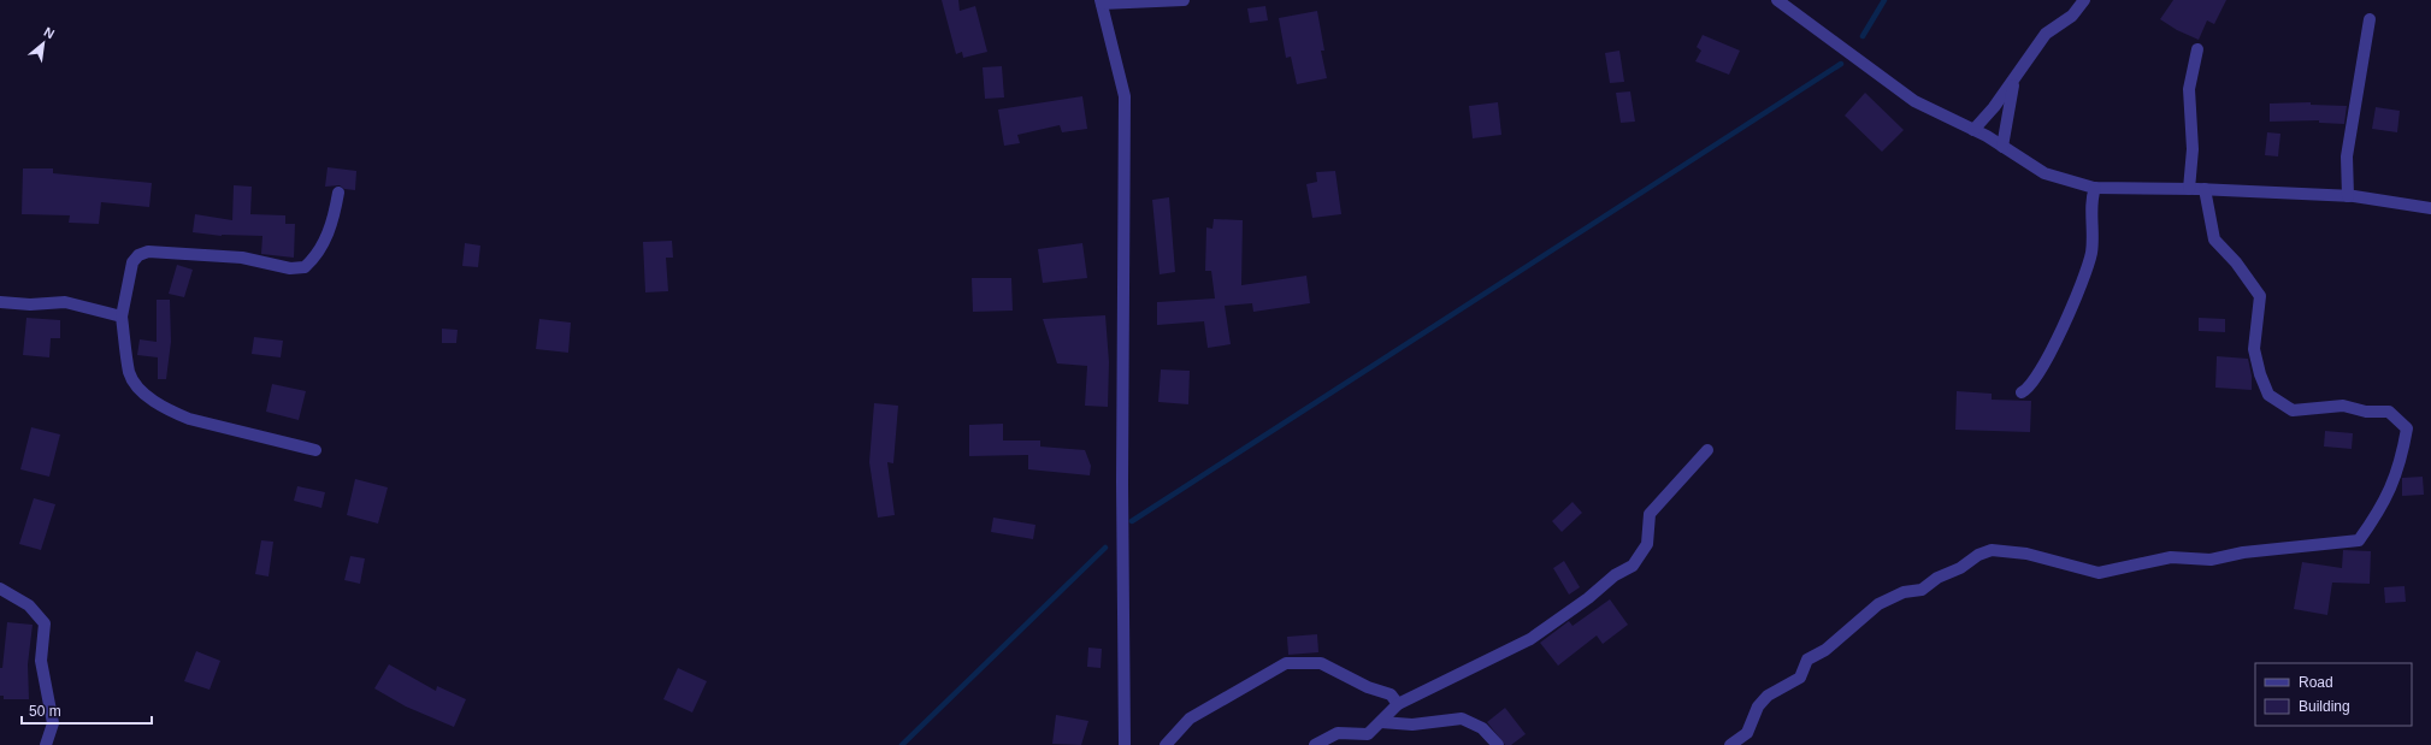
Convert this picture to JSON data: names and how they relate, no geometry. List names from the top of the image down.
{
  "legend": ["Road", "Building"],
  "scale_bar": "50 m",
  "north": "top right"
}
